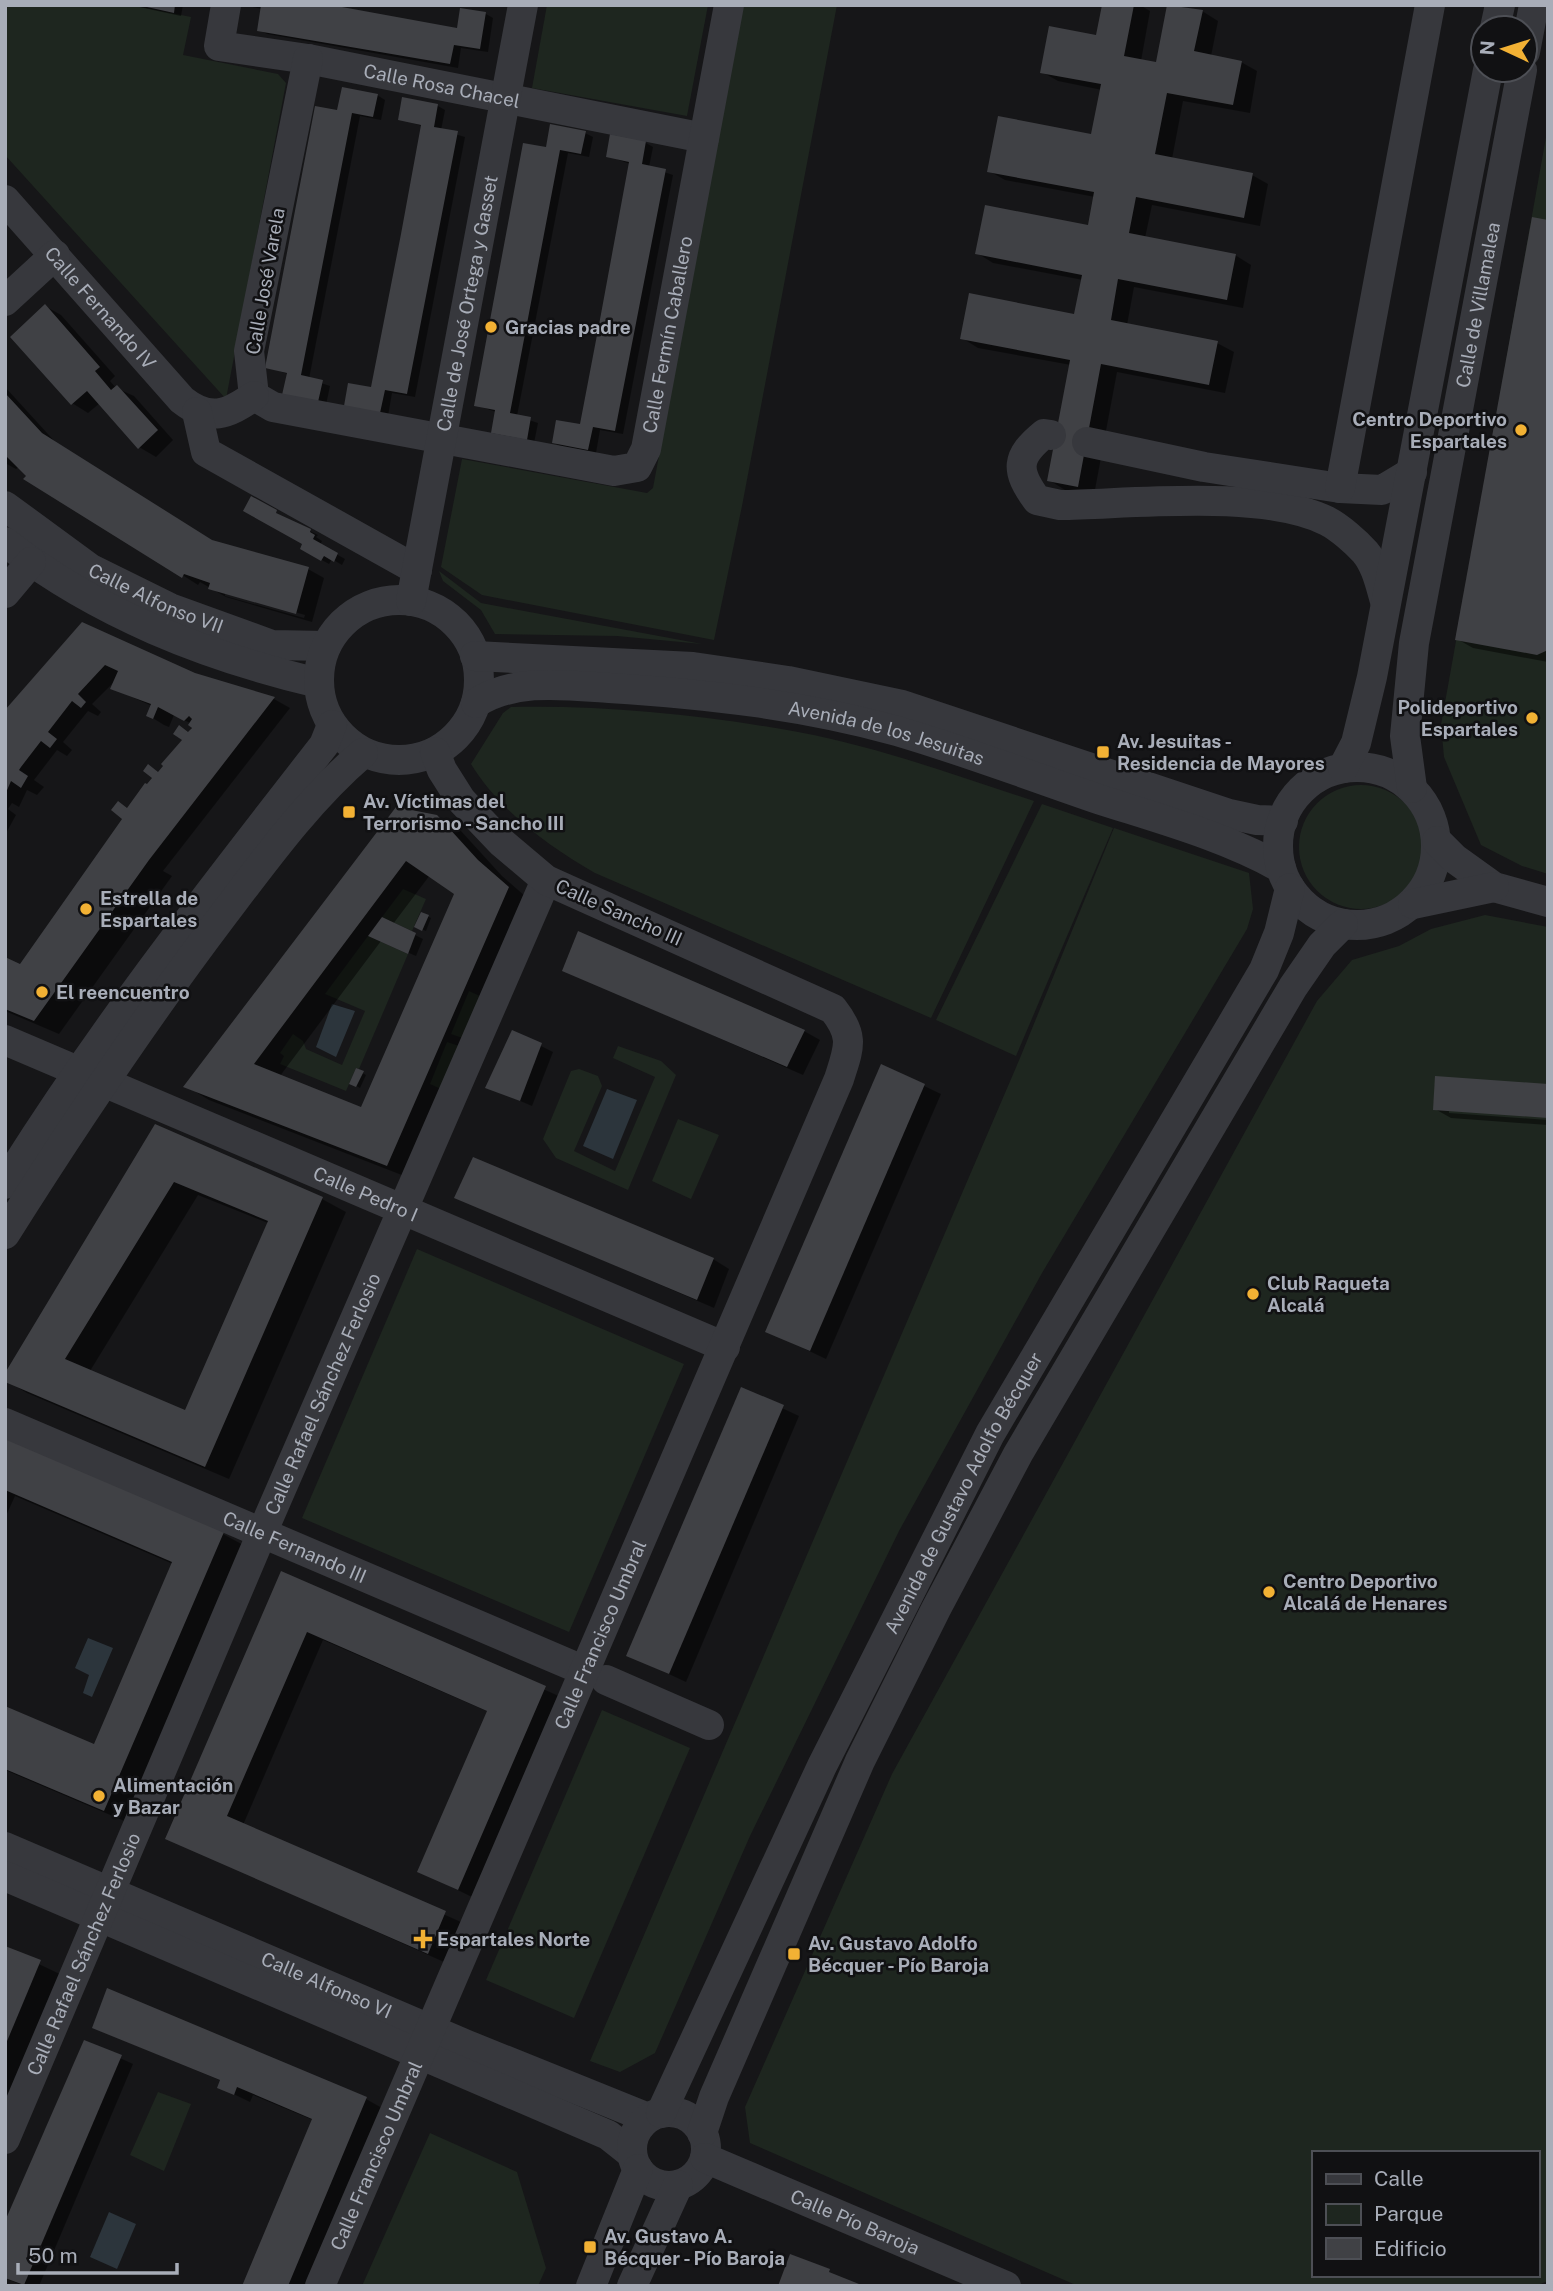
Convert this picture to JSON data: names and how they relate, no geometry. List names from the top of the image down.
{
  "streets": {
    "street": [
      "Calle Rosa Chacel",
      "Calle José Varela",
      "Calle de José Ortega y Gasset",
      "Calle de Villamalea",
      "Calle Fernando IV",
      "Calle Fermín Caballero",
      "Calle Alfonso VII",
      "Avenida de los Jesuitas",
      "Calle Sancho III",
      "Calle Pedro I",
      "Calle Rafael Sánchez Ferlosio",
      "Avenida de Gustavo Adolfo Bécquer",
      "Calle Fernando III",
      "Calle Francisco Umbral",
      "Calle Alfonso VI",
      "Calle Pío Baroja"
    ]
  },
  "crossings": [
    ["Calle Rosa Chacel", "Calle José Varela"],
    ["Calle Rosa Chacel", "Calle de José Ortega y Gasset"],
    ["Calle Rosa Chacel", "Calle Fermín Caballero"],
    ["Calle de José Ortega y Gasset", "Calle Fermín Caballero"],
    ["Calle de José Ortega y Gasset", "Calle Alfonso VII"],
    ["Calle de José Ortega y Gasset", "Avenida de los Jesuitas"],
    ["Calle de José Ortega y Gasset", "Calle Sancho III"],
    ["Calle de Villamalea", "Avenida de los Jesuitas"],
    ["Calle de Villamalea", "Avenida de Gustavo Adolfo Bécquer"],
    ["Calle Alfonso VII", "Avenida de los Jesuitas"],
    ["Calle Alfonso VII", "Calle Sancho III"],
    ["Avenida de los Jesuitas", "Calle Sancho III"],
    ["Avenida de los Jesuitas", "Avenida de Gustavo Adolfo Bécquer"],
    ["Calle Sancho III", "Calle Rafael Sánchez Ferlosio"],
    ["Calle Sancho III", "Calle Francisco Umbral"],
    ["Calle Pedro I", "Calle Rafael Sánchez Ferlosio"],
    ["Calle Pedro I", "Calle Francisco Umbral"],
    ["Calle Rafael Sánchez Ferlosio", "Calle Fernando III"],
    ["Calle Rafael Sánchez Ferlosio", "Calle Alfonso VI"],
    ["Avenida de Gustavo Adolfo Bécquer", "Calle Alfonso VI"],
    ["Avenida de Gustavo Adolfo Bécquer", "Calle Pío Baroja"],
    ["Calle Fernando III", "Calle Francisco Umbral"],
    ["Calle Francisco Umbral", "Calle Alfonso VI"],
    ["Calle Alfonso VI", "Calle Pío Baroja"]
  ],
  "places": {
    "other": [
      "Gracias padre",
      "Centro Deportivo Espartales",
      "Polideportivo Espartales",
      "Estrella de Espartales",
      "El reencuentro",
      "Club Raqueta Alcalá",
      "Centro Deportivo Alcalá de Henares",
      "Alimentación y Bazar"
    ],
    "transit": [
      "Av. Jesuitas - Residencia de Mayores",
      "Av. Víctimas del Terrorismo - Sancho III",
      "Av. Gustavo Adolfo Bécquer - Pío Baroja",
      "Av. Gustavo A. Bécquer - Pío Baroja"
    ],
    "health": ["Espartales Norte"]
  },
  "legend": ["Calle", "Parque", "Edificio"],
  "scale_bar": "50 m",
  "north": "left"
}
